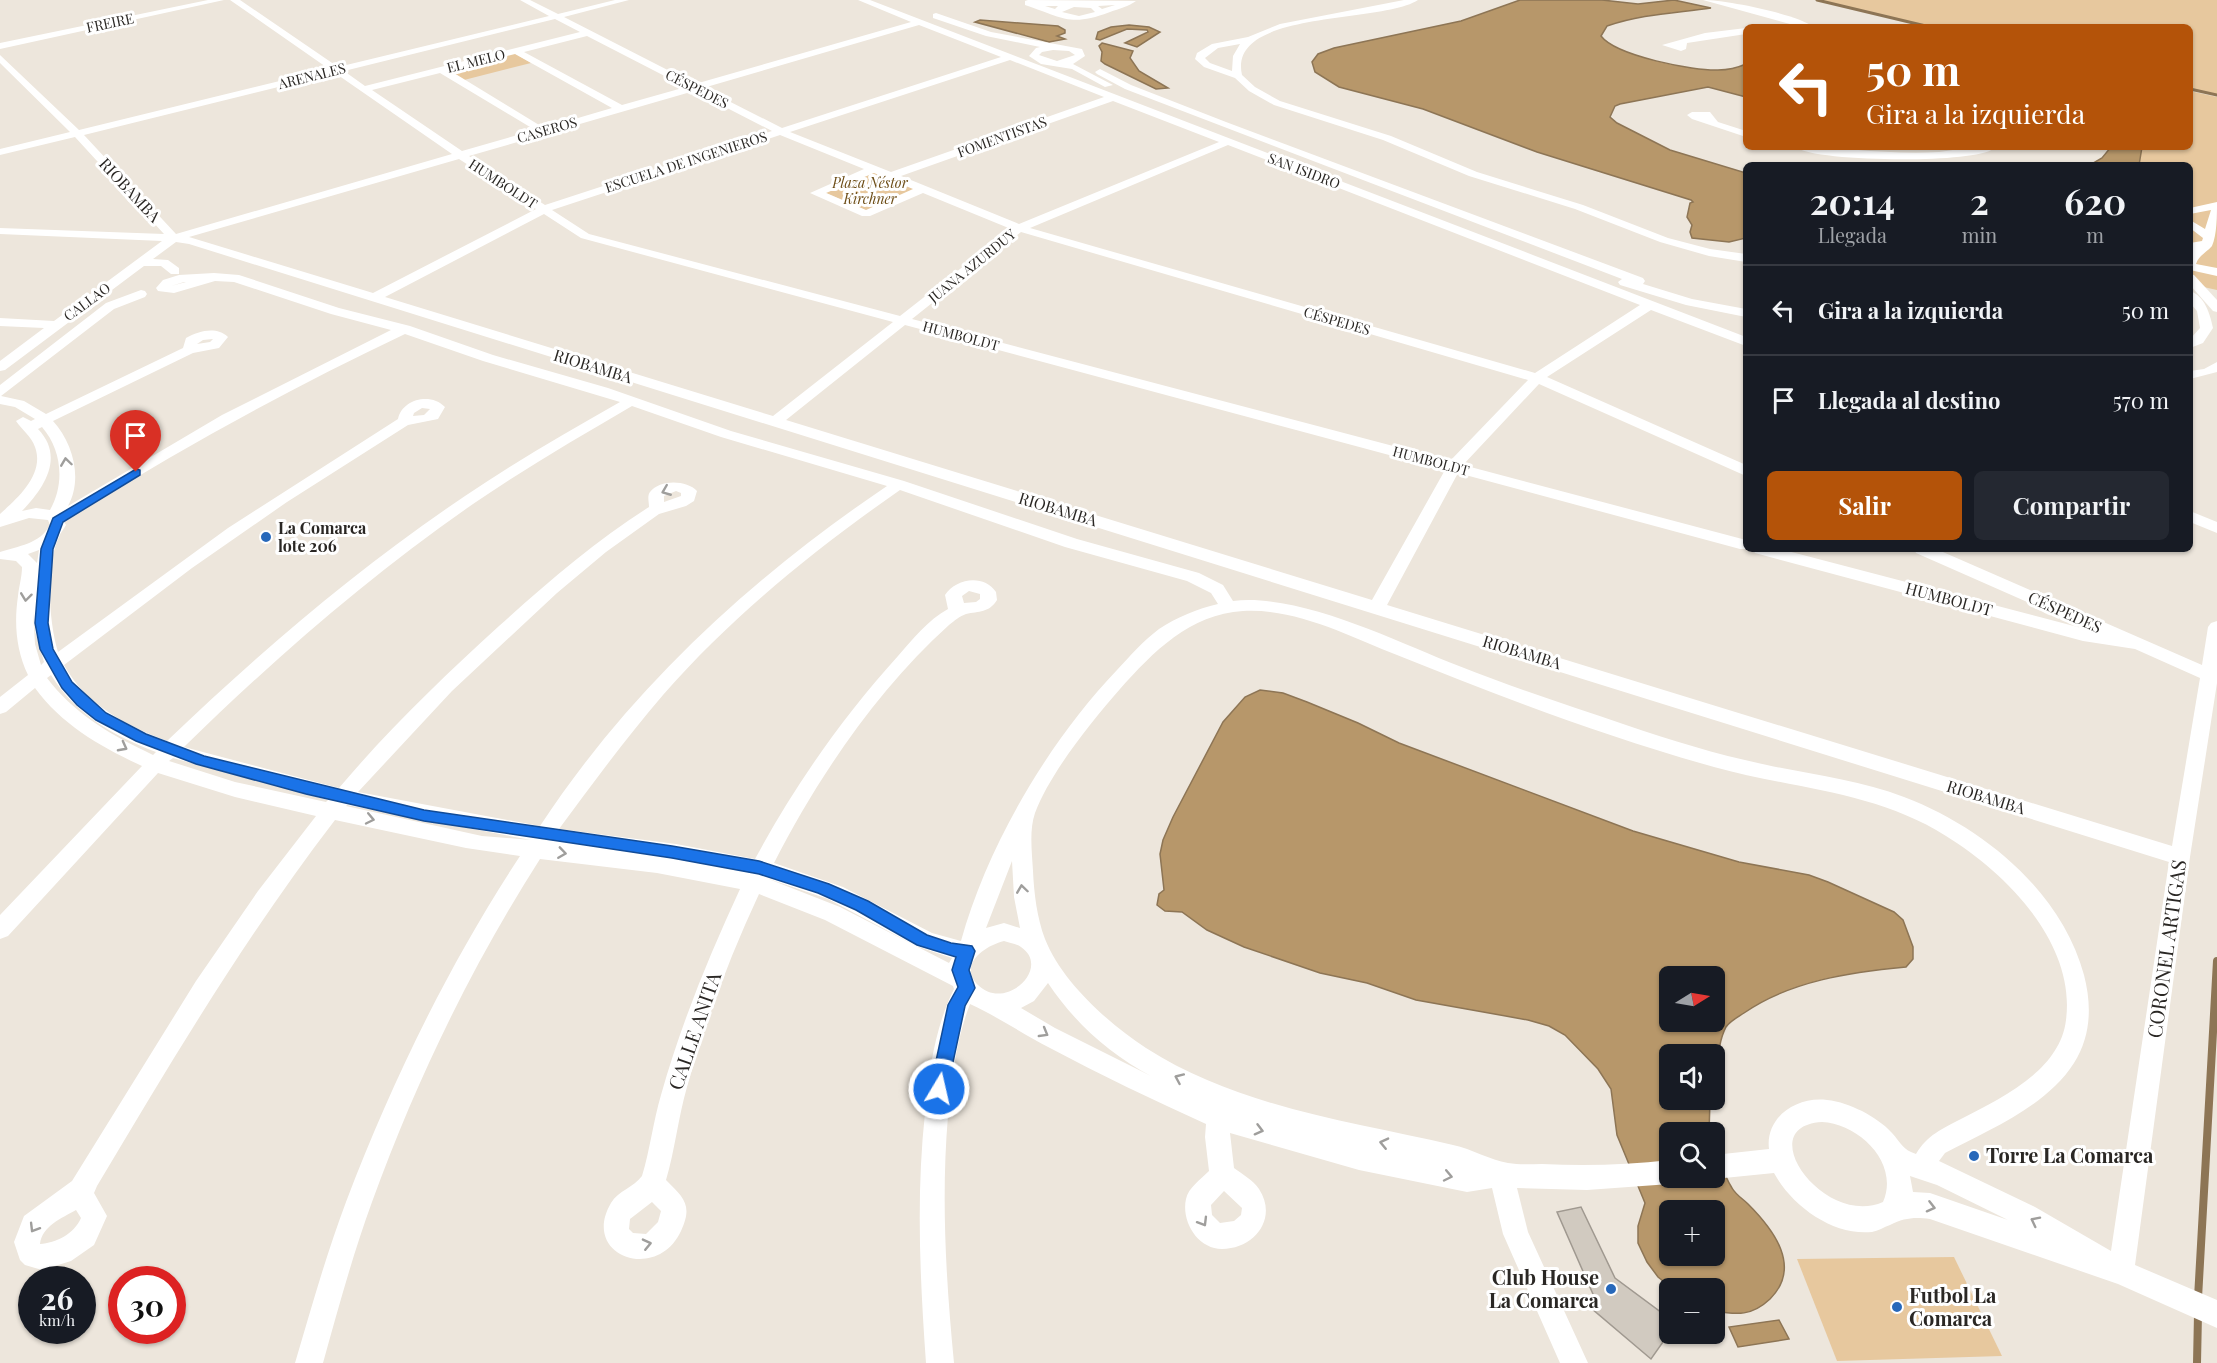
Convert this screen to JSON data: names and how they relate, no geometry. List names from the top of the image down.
{
  "streets": {
    "street": [
      "FREIRE",
      "EL MELO",
      "ARENALES",
      "CÉSPEDES",
      "CASEROS",
      "FOMENTISTAS",
      "ESCUELA DE INGENIEROS",
      "SAN ISIDRO",
      "HUMBOLDT",
      "RIOBAMBA",
      "JUANA AZURDUY",
      "CALLAO",
      "CORONEL ARTIGAS",
      "CALLE ANITA"
    ]
  },
  "crossings": [
    ["EL MELO", "CÉSPEDES"],
    ["EL MELO", "HUMBOLDT"],
    ["ARENALES", "CÉSPEDES"],
    ["ARENALES", "HUMBOLDT"],
    ["ARENALES", "RIOBAMBA"],
    ["CÉSPEDES", "CASEROS"],
    ["CÉSPEDES", "FOMENTISTAS"],
    ["CÉSPEDES", "ESCUELA DE INGENIEROS"],
    ["CÉSPEDES", "HUMBOLDT"],
    ["CÉSPEDES", "JUANA AZURDUY"],
    ["CÉSPEDES", "CORONEL ARTIGAS"],
    ["CASEROS", "SAN ISIDRO"],
    ["CASEROS", "HUMBOLDT"],
    ["CASEROS", "RIOBAMBA"],
    ["CASEROS", "CALLAO"],
    ["FOMENTISTAS", "SAN ISIDRO"],
    ["ESCUELA DE INGENIEROS", "SAN ISIDRO"],
    ["ESCUELA DE INGENIEROS", "HUMBOLDT"],
    ["ESCUELA DE INGENIEROS", "RIOBAMBA"],
    ["SAN ISIDRO", "JUANA AZURDUY"],
    ["HUMBOLDT", "JUANA AZURDUY"],
    ["RIOBAMBA", "JUANA AZURDUY"],
    ["RIOBAMBA", "CALLAO"],
    ["RIOBAMBA", "CORONEL ARTIGAS"]
  ],
  "parks": ["Plaza Néstor Kirchner"],
  "places": [
    "La Comarca lote 206",
    "Torre La Comarca",
    "Club House La Comarca",
    "Futbol La Comarca"
  ],
  "north": "right",
  "page": {
    "turn": ["50 m", "Gira a la izquierda"],
    "eta": [
      "20:14",
      "Llegada",
      "2",
      "min",
      "620",
      "m"
    ],
    "list": [
      {
        "name": "Gira a la izquierda",
        "value": "50 m"
      },
      {
        "name": "Llegada al destino",
        "value": "570 m"
      }
    ],
    "buttons": ["Salir", "Compartir"],
    "map_buttons": ["+", "−"],
    "speed": "26 km/h",
    "limit": "30"
  }
}
